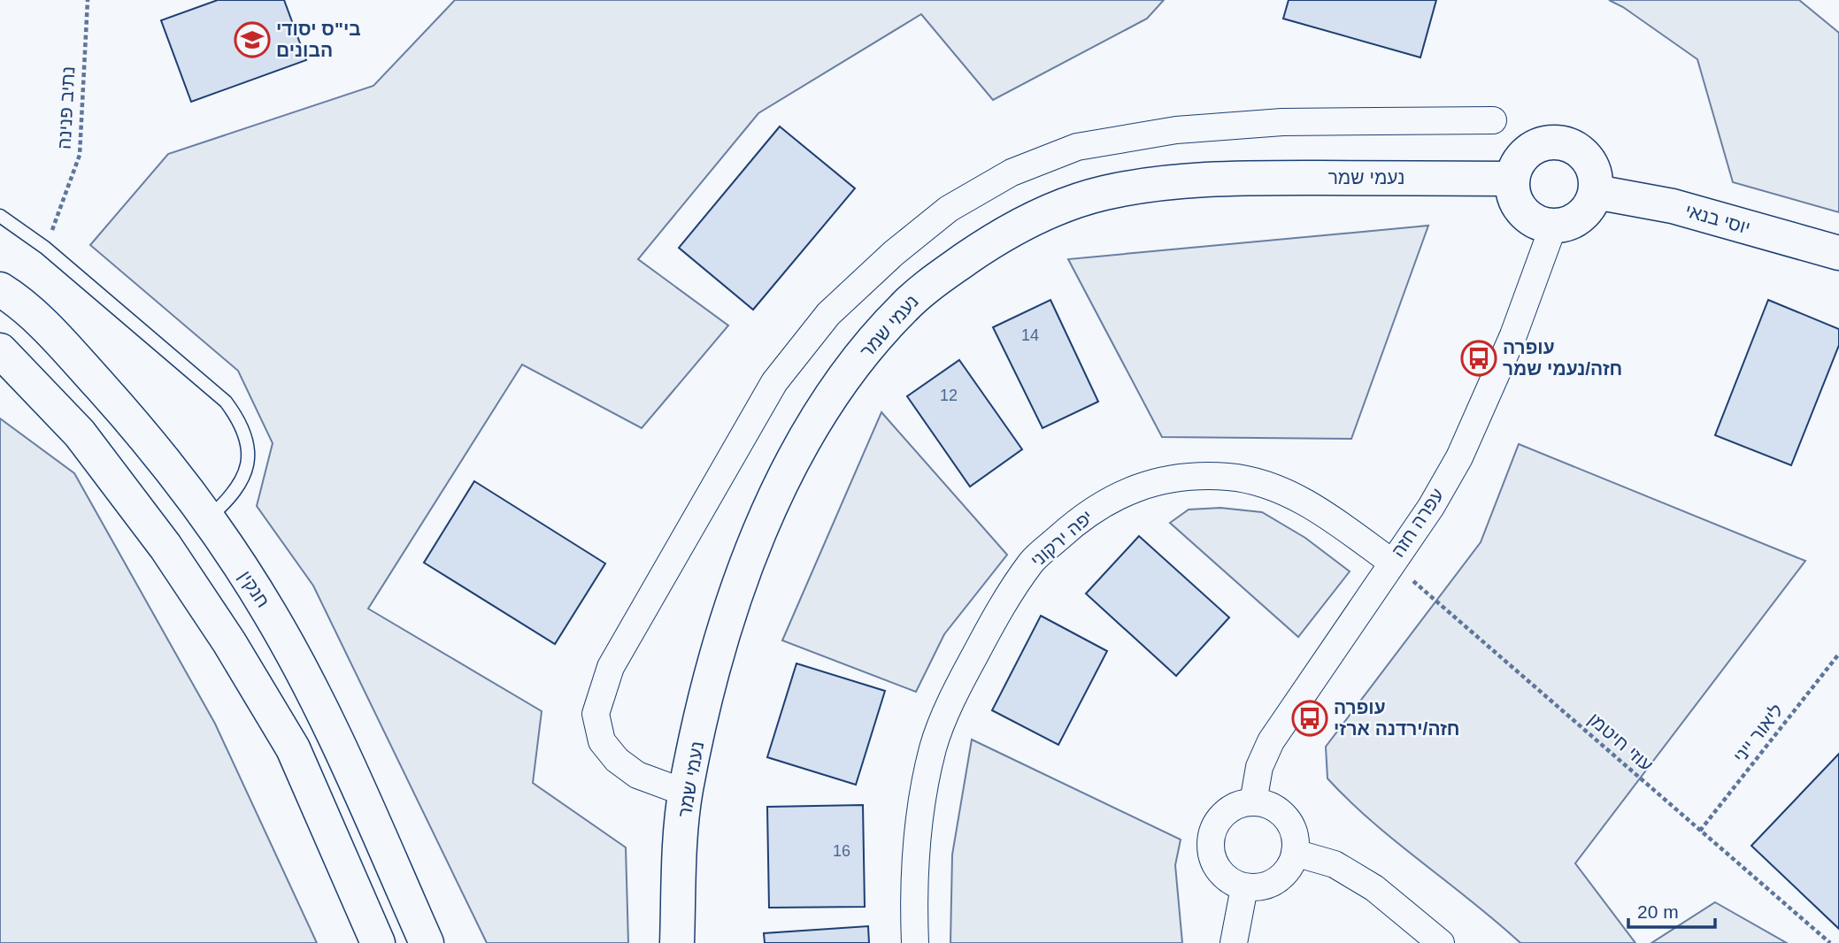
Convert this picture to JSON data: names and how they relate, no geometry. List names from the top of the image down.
{
  "streets": {
    "street": [
      "נעמי שמר",
      "יוסי בנאי",
      "עפרה חזה",
      "יפה ירקוני",
      "חנקין"
    ],
    "path": ["נתיב פנינה", "ליאור ייני", "עוזי חיטמן"]
  },
  "crossings": [
    ["נעמי שמר", "יוסי בנאי"],
    ["נעמי שמר", "עפרה חזה"],
    ["יוסי בנאי", "עפרה חזה"],
    ["עפרה חזה", "יפה ירקוני"],
    ["עפרה חזה", "עוזי חיטמן"],
    ["יפה ירקוני", "עוזי חיטמן"],
    ["ליאור ייני", "עוזי חיטמן"]
  ],
  "places": {
    "school or university": ["בי\"ס יסודי הבונים"],
    "bus stop": ["עופרה חזה/נעמי שמר", "עופרה חזה/ירדנה ארזי"]
  },
  "house_numbers": ["14", "12", "16"],
  "scale_bar": "20 m"
}
